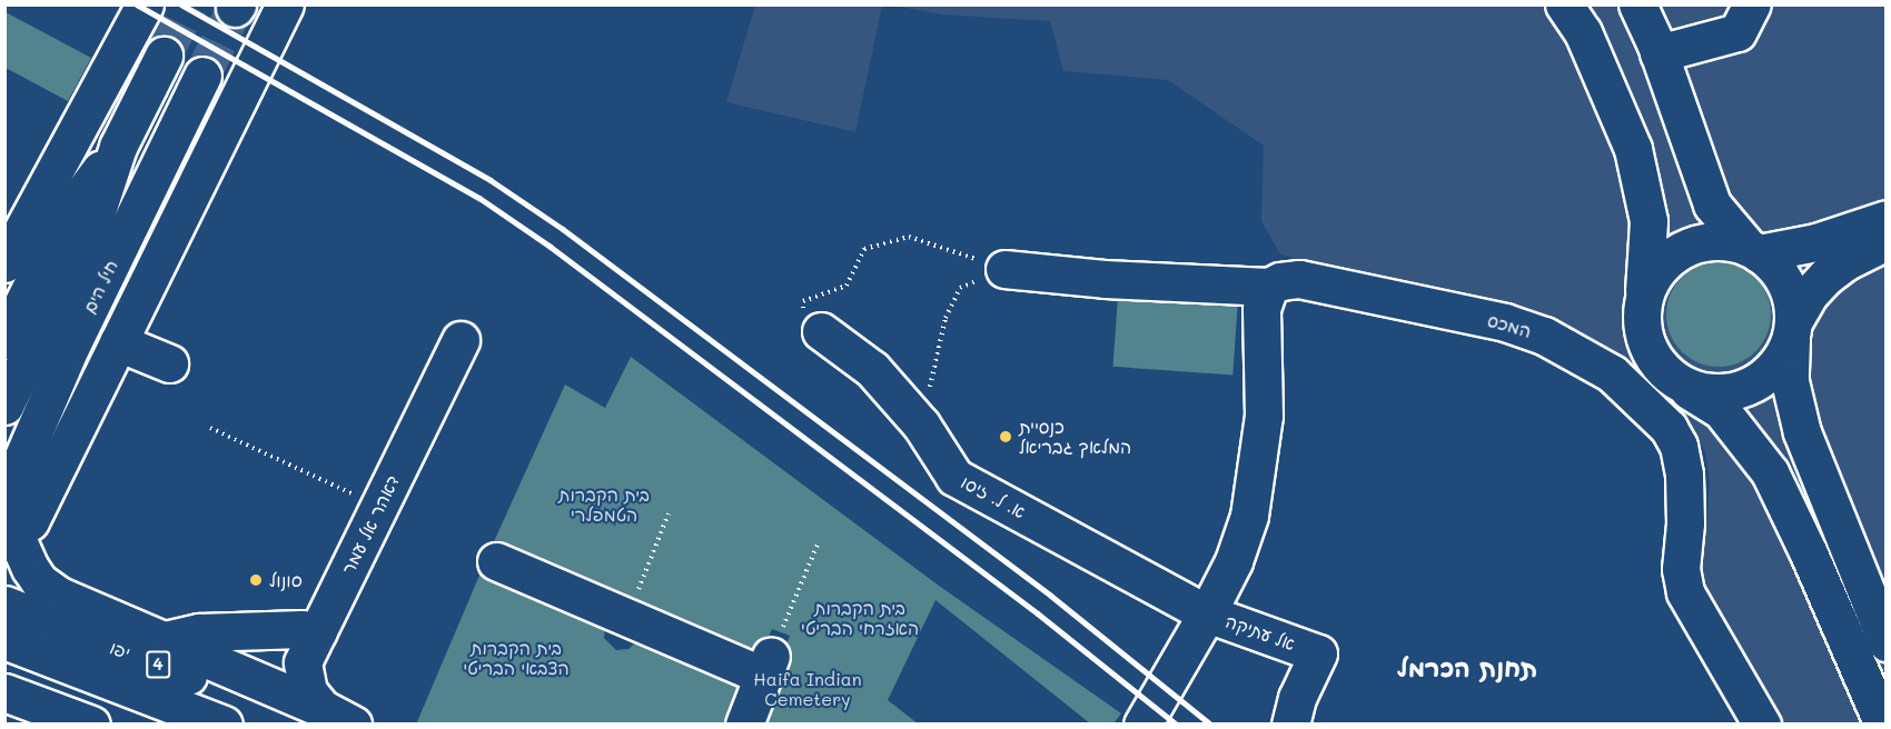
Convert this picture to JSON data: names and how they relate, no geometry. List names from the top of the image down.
{
  "streets": {
    "main road": [
      "חיל הים",
      "המכס",
      "א. ל. זיסו",
      "דאהר אל עמר",
      "אל עתיקה",
      "יפו",
      "4"
    ]
  },
  "crossings": [
    ["א. ל. זיסו", "אל עתיקה"],
    ["דאהר אל עמר", "יפו"]
  ],
  "districts": ["תחנת הכרמל"],
  "parks": [
    "בית הקברות הטמפלרי",
    "בית הקברות האזרחי הבריטי",
    "בית הקברות הצבאי הבריטי",
    "Haifa Indian Cemetery"
  ],
  "places": ["כנסיית המלאך גבריאל", "סונול"]
}
